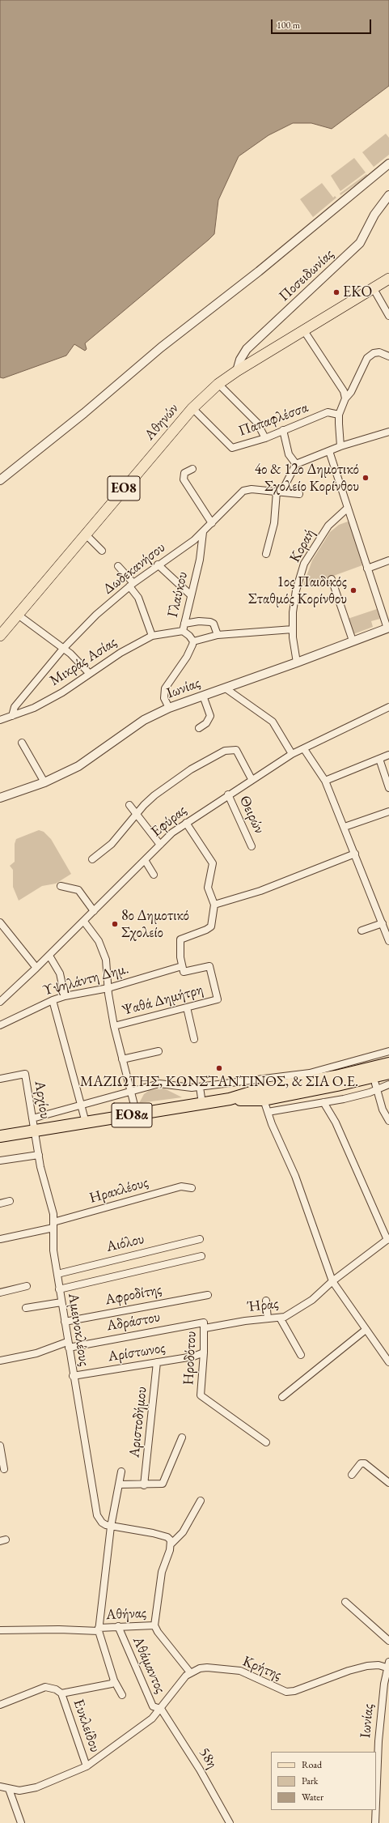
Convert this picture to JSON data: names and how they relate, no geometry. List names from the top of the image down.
{
  "streets": {
    "highway": ["ΕΟ8α"],
    "main road": ["Αθηνών", "ΕΟ8"],
    "street": [
      "Ποσειδωνίας",
      "Παπαφλέσσα",
      "Κοραή",
      "Δωδεκανήσου",
      "Γλαύκου",
      "Μικράς Ασίας",
      "Ιωνίας",
      "Θειρών",
      "Εφύρας",
      "Υψηλάντη Δημ.",
      "Ψαθά Δημήτρη",
      "Αρχίου",
      "Ηρακλέους",
      "Αιόλου",
      "Αφροδίτης",
      "Ήρας",
      "Αδράστου",
      "Αμεινοκλέους",
      "Αρίστωνος",
      "Ηροδότου",
      "Αριστοδήμου",
      "Αθήνας",
      "Αθάμαντος",
      "Κρήτης",
      "Ευκλείδου",
      "58η"
    ]
  },
  "crossings": [
    ["Ποσειδωνίας", "Αθηνών"],
    ["Παπαφλέσσα", "Αθηνών"],
    ["Κοραή", "Ιωνίας"],
    ["Δωδεκανήσου", "Γλαύκου"],
    ["Δωδεκανήσου", "Μικράς Ασίας"],
    ["Γλαύκου", "Μικράς Ασίας"],
    ["Ιωνίας", "Κρήτης"],
    ["Θειρών", "Εφύρας"],
    ["Υψηλάντη Δημ.", "Ψαθά Δημήτρη"],
    ["Αρχίου", "ΕΟ8α"],
    ["Αρχίου", "Αμεινοκλέους"],
    ["ΕΟ8α", "Αμεινοκλέους"],
    ["Ηρακλέους", "Αμεινοκλέους"],
    ["Αιόλου", "Αμεινοκλέους"],
    ["Αφροδίτης", "Αμεινοκλέους"],
    ["Ήρας", "Αδράστου"],
    ["Ήρας", "Ηροδότου"],
    ["Αδράστου", "Αμεινοκλέους"],
    ["Αδράστου", "Ηροδότου"],
    ["Αμεινοκλέους", "Αρίστωνος"],
    ["Αρίστωνος", "Ηροδότου"],
    ["Αρίστωνος", "Αριστοδήμου"],
    ["Αθήνας", "Αθάμαντος"],
    ["Αθάμαντος", "Κρήτης"],
    ["Αθάμαντος", "58η"],
    ["Κρήτης", "Ευκλείδου"],
    ["Κρήτης", "58η"]
  ],
  "places": [
    "EKO",
    "4ο & 12ο Δημοτικό Σχολείο Κορίνθου",
    "1ος Παιδικός Σταθμός Κορίνθου",
    "8ο Δημοτικό Σχολείο",
    "ΜΑΖΙΩΤΗΣ, ΚΩΝΣΤΑΝΤΙΝΟΣ, & ΣΙΑ Ο.Ε."
  ],
  "legend": ["Road", "Park", "Water"],
  "scale_bar": "100 m"
}
